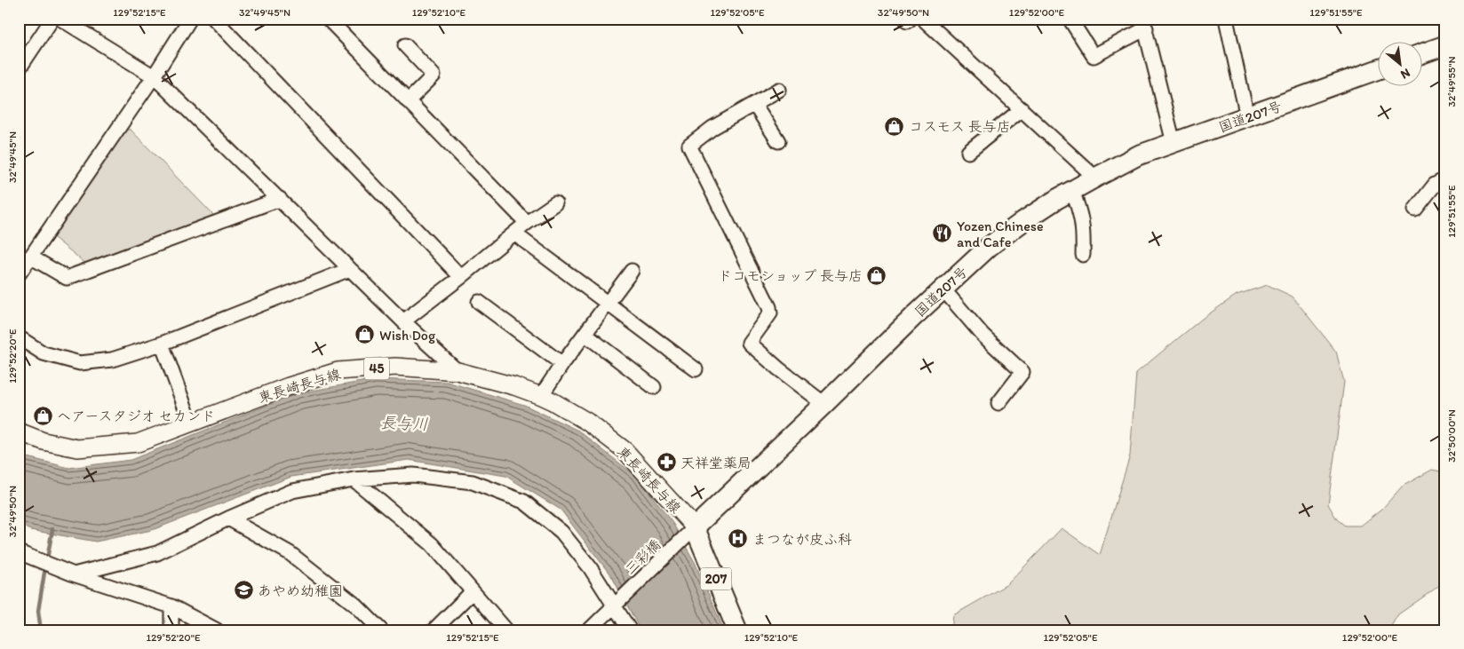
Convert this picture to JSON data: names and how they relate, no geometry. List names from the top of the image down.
{
  "streets": {
    "highway": ["国道207号", "207"],
    "main road": ["45", "東長崎長与線"],
    "street": ["三彩橋"]
  },
  "crossings": [
    ["国道207号", "東長崎長与線"],
    ["国道207号", "三彩橋"],
    ["国道207号", "207"],
    ["東長崎長与線", "三彩橋"],
    ["東長崎長与線", "207"],
    ["三彩橋", "207"]
  ],
  "water": ["長与川"],
  "places": {
    "shop": [
      "コスモス 長与店",
      "ドコモショップ 長与店",
      "Wish Dog",
      "ヘアースタジオ セカンド"
    ],
    "restaurant": ["Yozen Chinese and Cafe"],
    "pharmacy": ["天祥堂薬局"],
    "hospital": ["まつなが皮ふ科"],
    "school or university": ["あやめ幼稚園"]
  },
  "north": "bottom right",
  "coordinates": [
    "129°52'15\"E",
    "32°49'45\"N",
    "129°52'10\"E",
    "129°52'05\"E",
    "32°49'50\"N",
    "129°52'00\"E",
    "129°51'55\"E",
    "32°49'55\"N",
    "129°52'20\"E",
    "32°50'00\"N"
  ]
}
